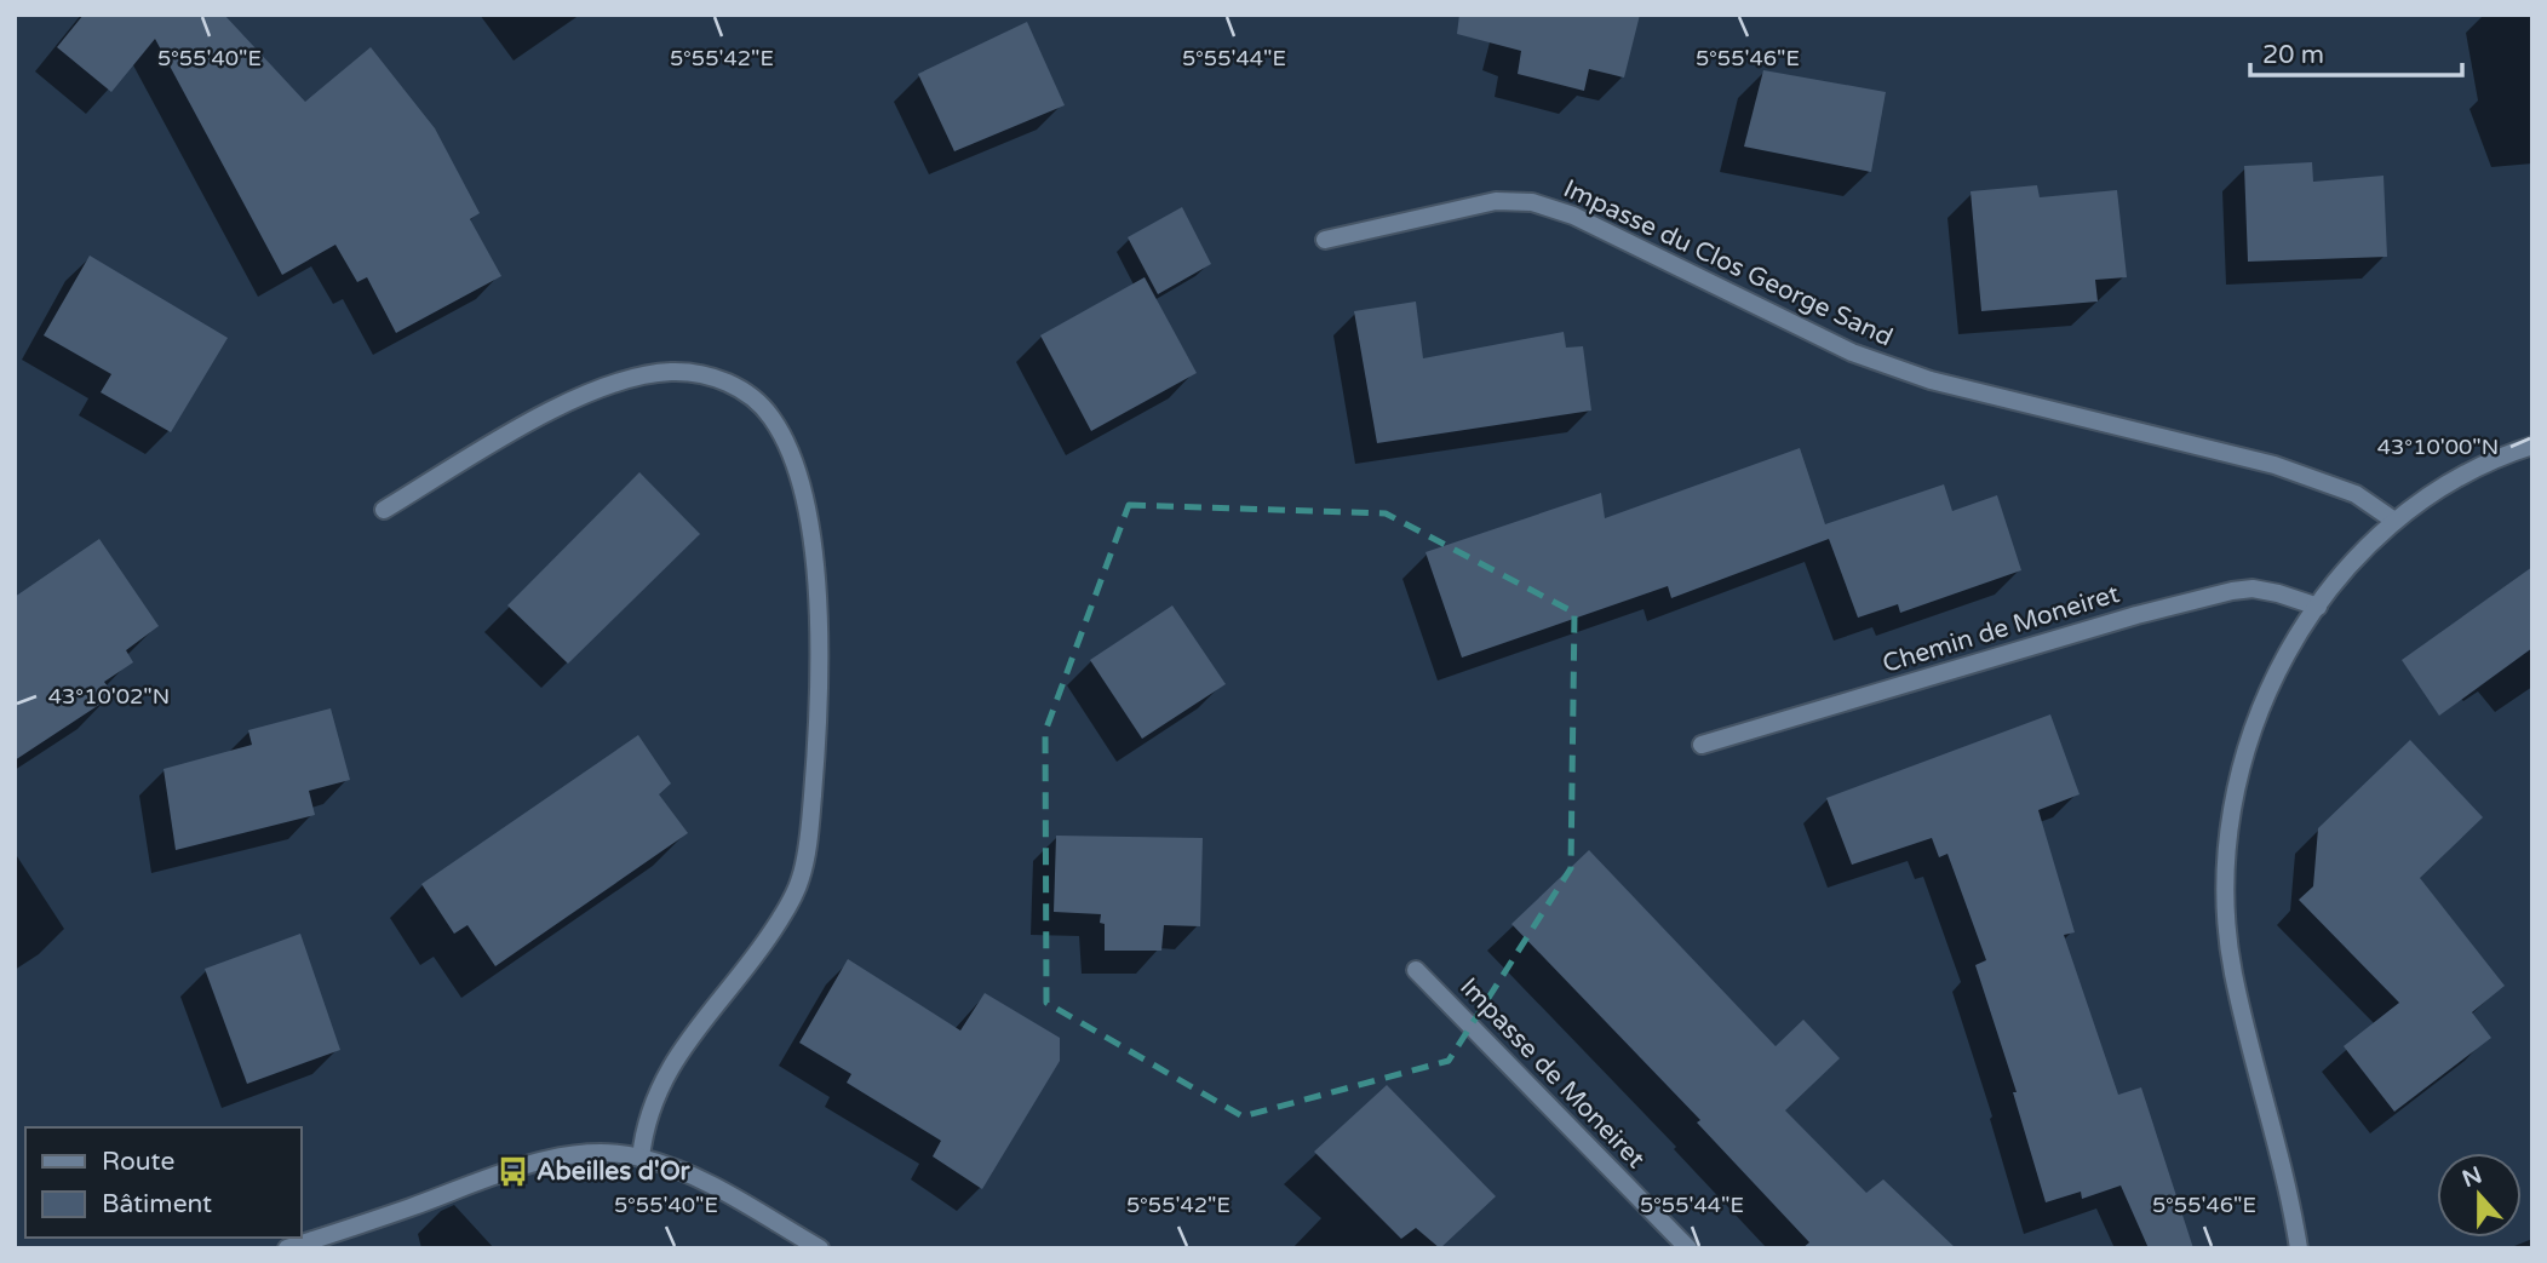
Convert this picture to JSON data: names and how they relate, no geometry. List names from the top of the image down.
{
  "streets": {
    "street": ["Impasse du Clos George Sand", "Chemin de Moneiret", "Impasse de Moneiret"]
  },
  "places": {
    "bus stop": ["Abeilles d'Or"]
  },
  "legend": ["Route", "Bâtiment"],
  "scale_bar": "20 m",
  "north": "top",
  "coordinates": [
    "5°55'40\"E",
    "5°55'42\"E",
    "5°55'44\"E",
    "5°55'46\"E",
    "43°10'00\"N",
    "43°10'02\"N"
  ]
}
